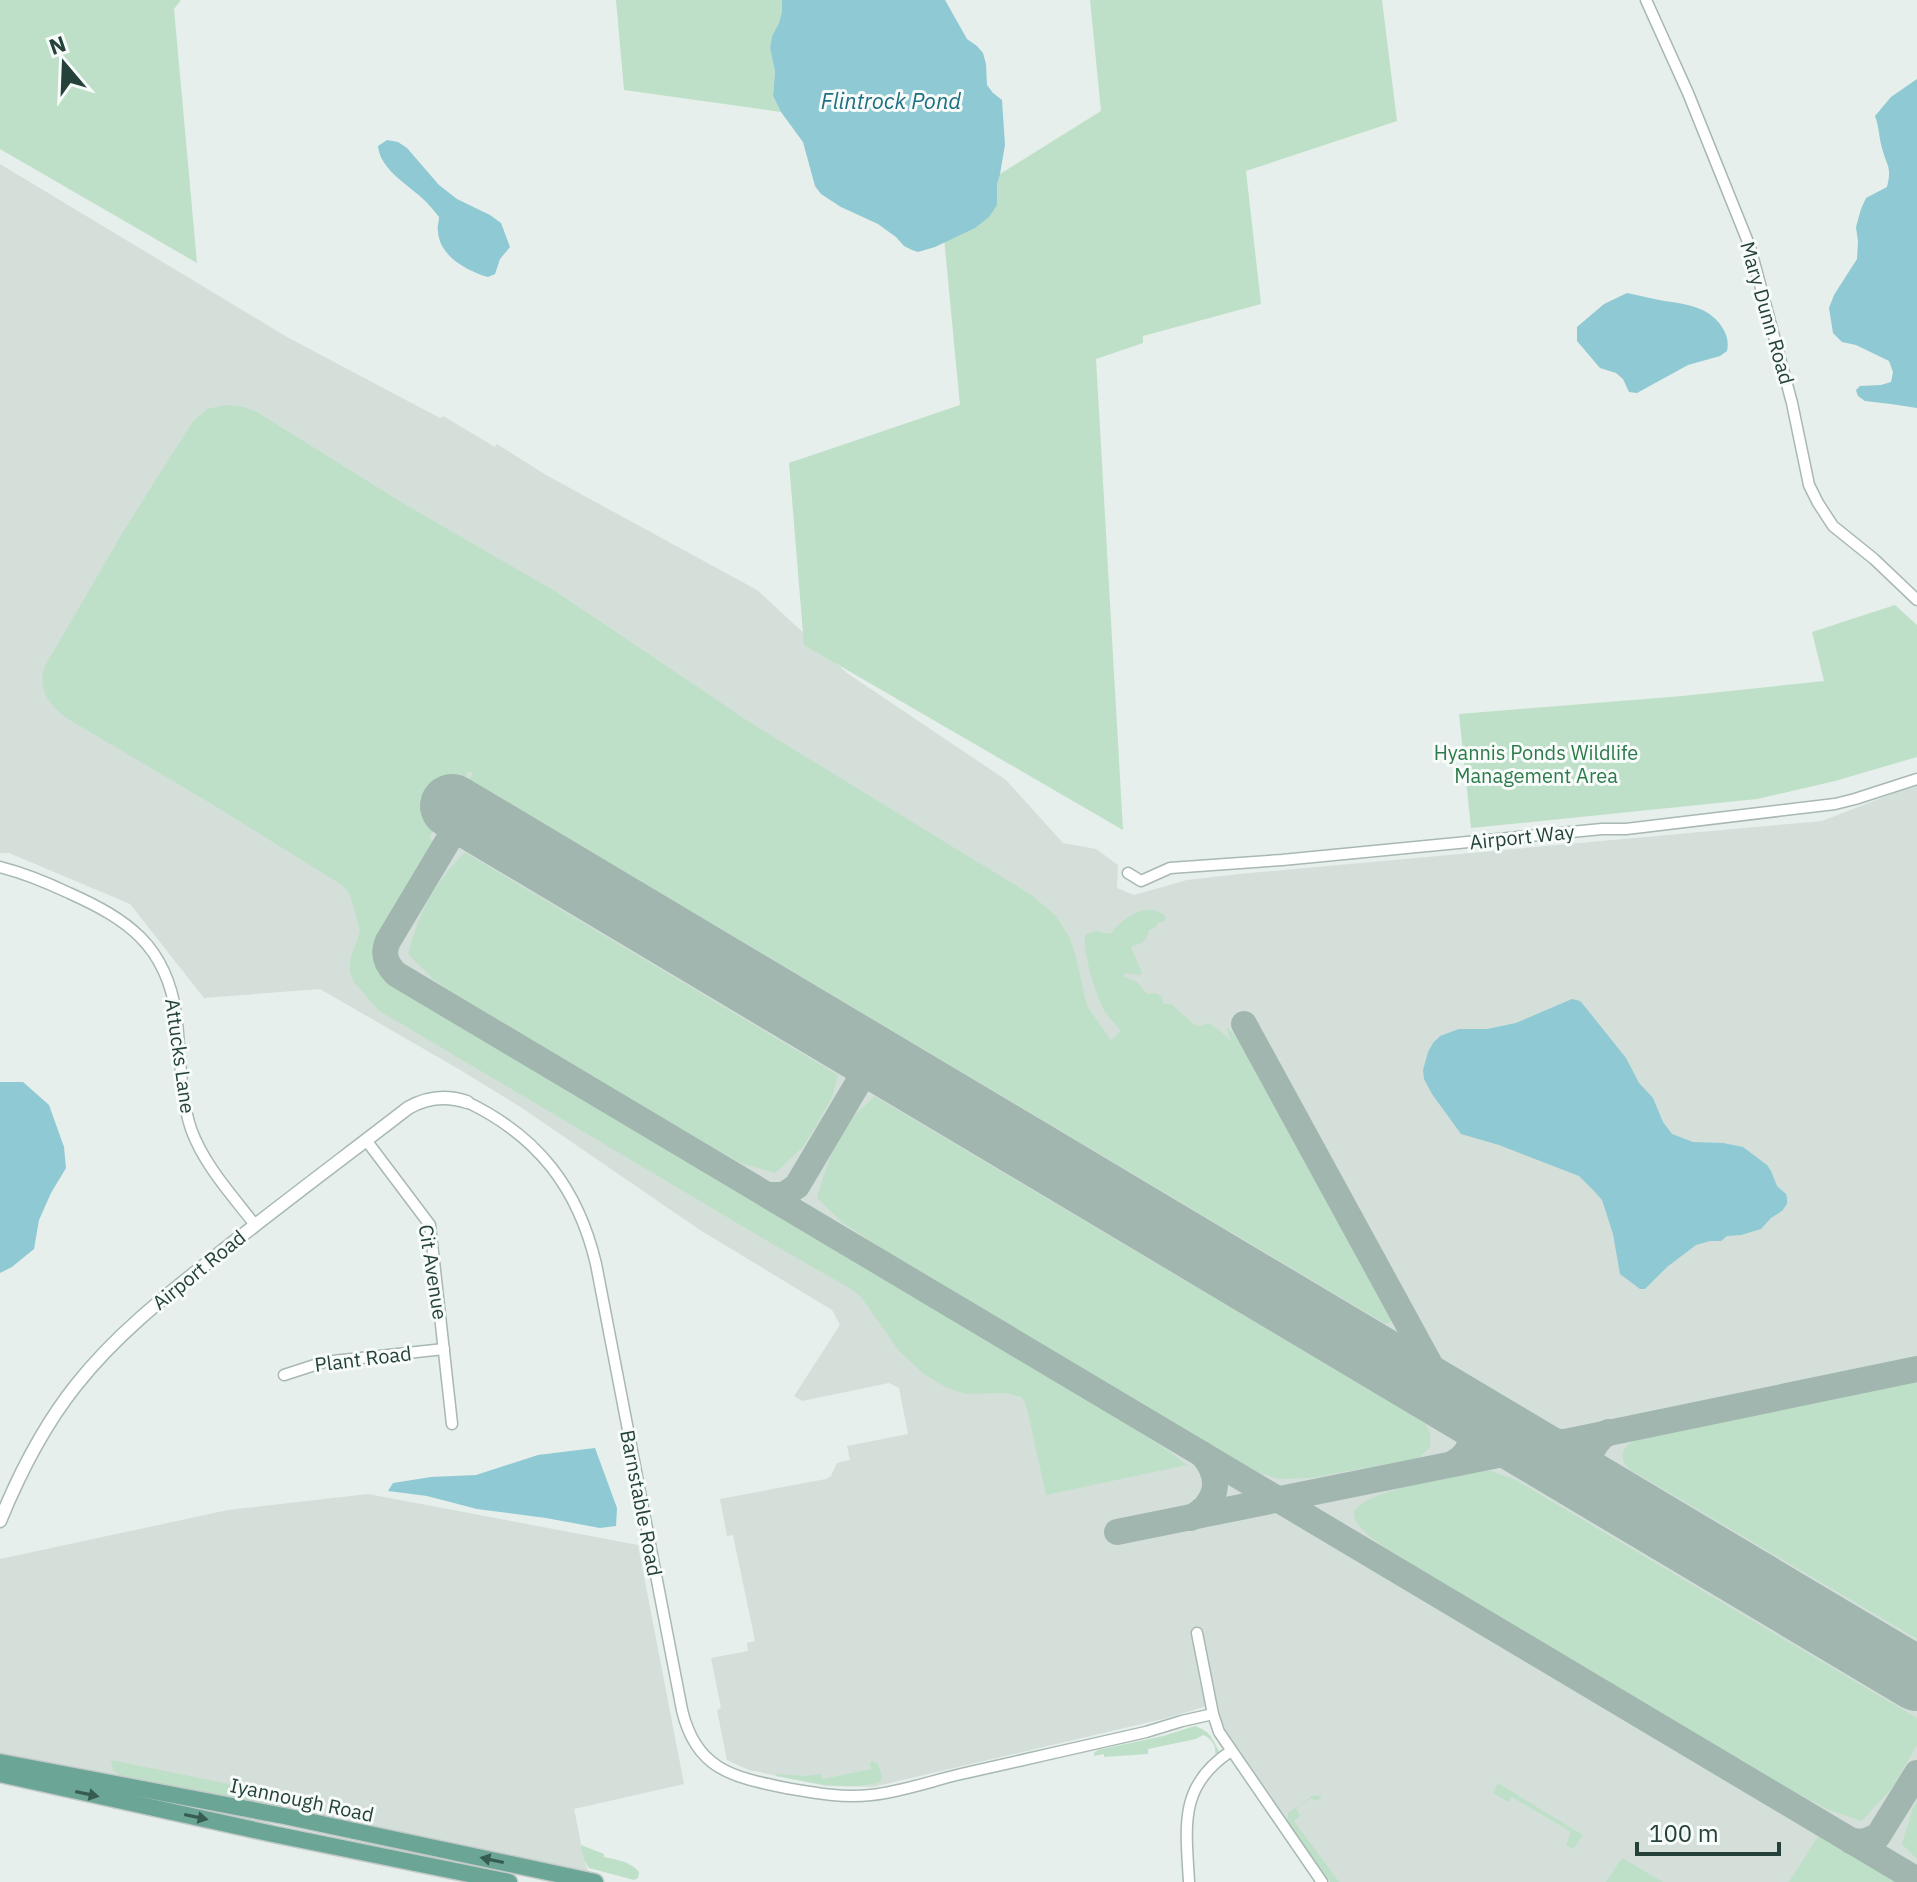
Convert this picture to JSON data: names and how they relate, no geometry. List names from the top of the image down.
{
  "streets": {
    "main road": ["Iyannough Road"],
    "street": [
      "Mary Dunn Road",
      "Airport Way",
      "Attucks Lane",
      "Airport Road",
      "Cit Avenue",
      "Plant Road",
      "Barnstable Road"
    ]
  },
  "crossings": [
    ["Attucks Lane", "Airport Road"],
    ["Airport Road", "Cit Avenue"],
    ["Airport Road", "Barnstable Road"],
    ["Cit Avenue", "Plant Road"]
  ],
  "water": ["Flintrock Pond"],
  "parks": ["Hyannis Ponds Wildlife Management Area"],
  "scale_bar": "100 m",
  "north": "top"
}
